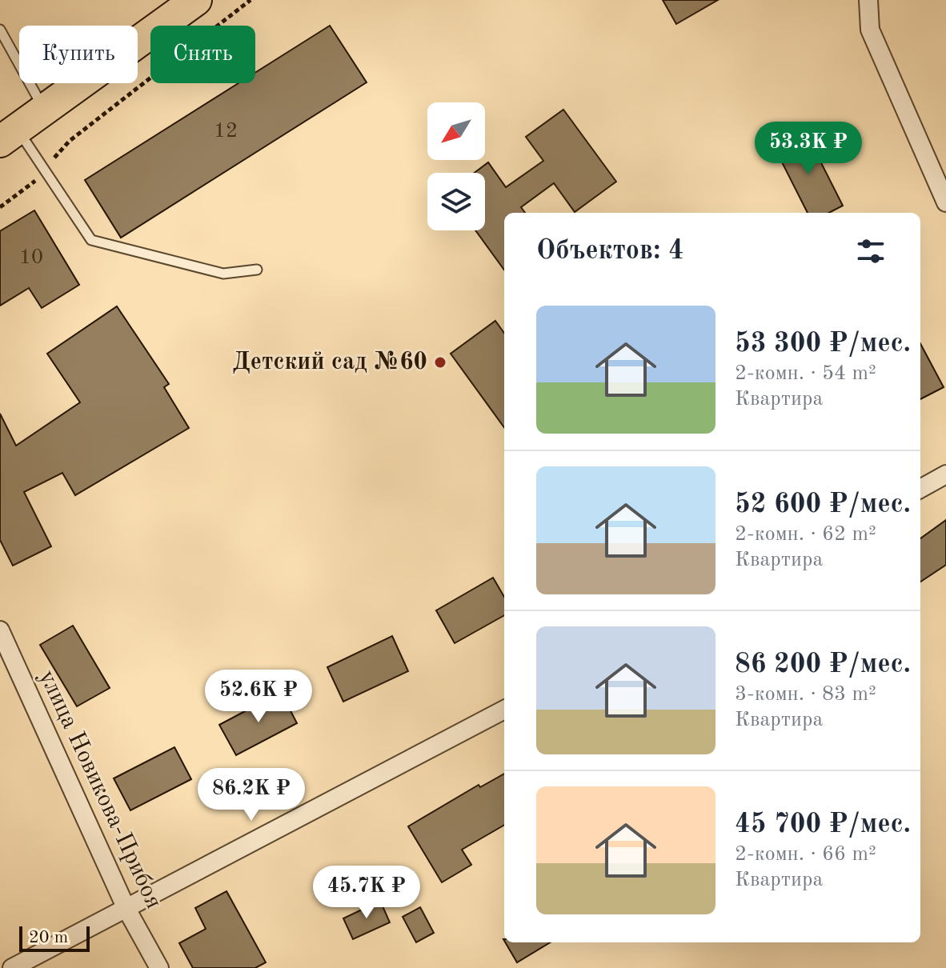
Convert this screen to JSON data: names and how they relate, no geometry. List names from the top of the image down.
{
  "streets": {
    "street": ["улица Новикова-Прибоя"]
  },
  "places": ["Детский сад №60"],
  "house_numbers": ["12", "10"],
  "scale_bar": "20 m",
  "north": "bottom left",
  "page": {
    "chip": ["Купить", "Снять"],
    "price": [
      "53.3K ₽",
      "52.6K ₽",
      "86.2K ₽",
      "45.7K ₽"
    ],
    "heading": "Объектов: 4",
    "list": [
      {
        "name": "53 300 ₽/мес.",
        "note": "2-комн. · 54 m² · Квартира"
      },
      {
        "name": "52 600 ₽/мес.",
        "note": "2-комн. · 62 m² · Квартира"
      },
      {
        "name": "86 200 ₽/мес.",
        "note": "3-комн. · 83 m² · Квартира"
      },
      {
        "name": "45 700 ₽/мес.",
        "note": "2-комн. · 66 m² · Квартира"
      }
    ],
    "scale": "20 m"
  }
}
